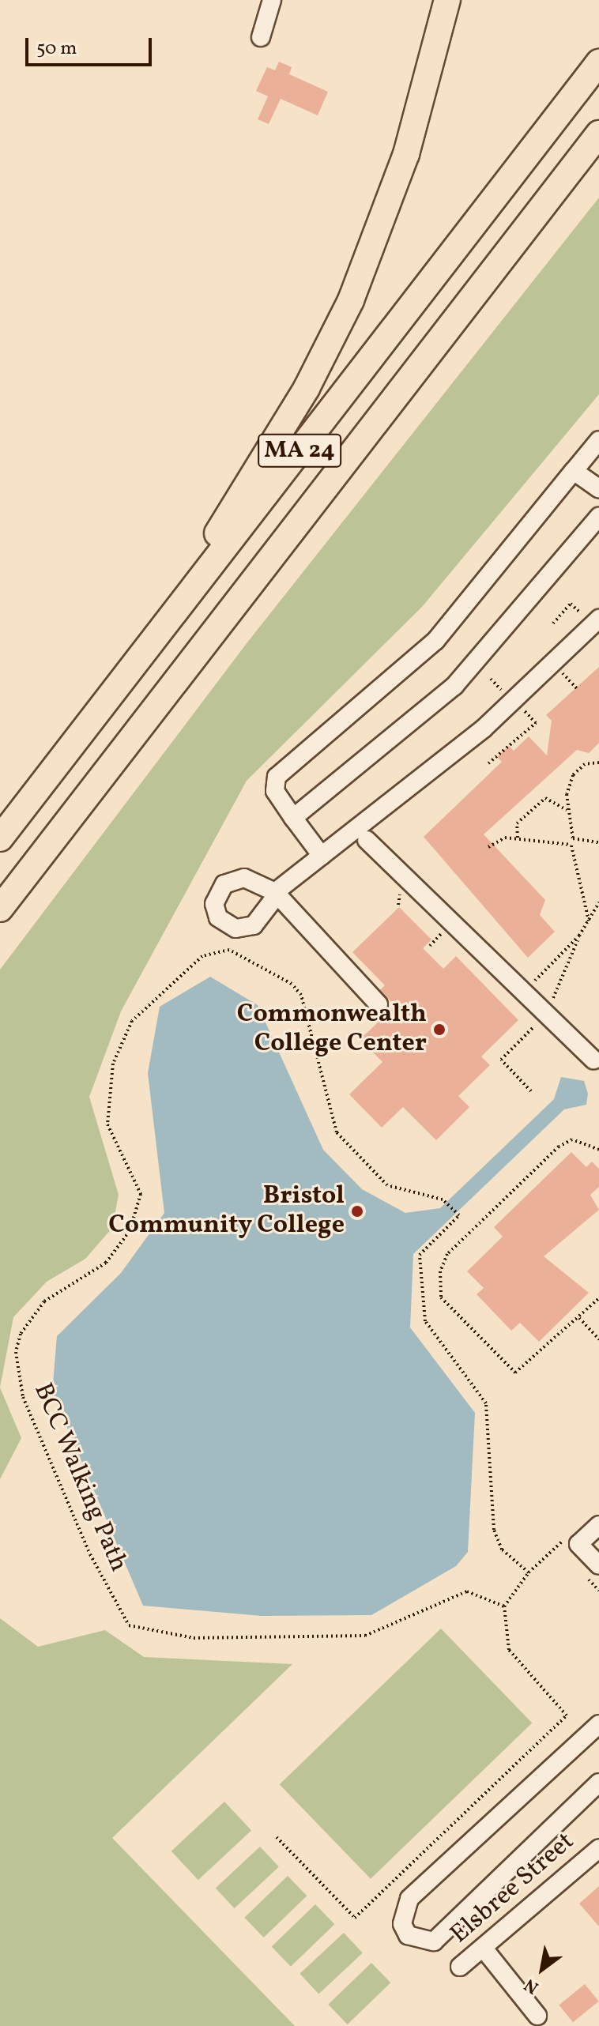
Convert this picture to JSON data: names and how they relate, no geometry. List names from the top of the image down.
{
  "streets": {
    "highway": ["MA 24"],
    "street": ["Elsbree Street"],
    "path": ["BCC Walking Path"]
  },
  "places": ["Commonwealth College Center", "Bristol Community College"],
  "scale_bar": "50 m",
  "north": "bottom left"
}
